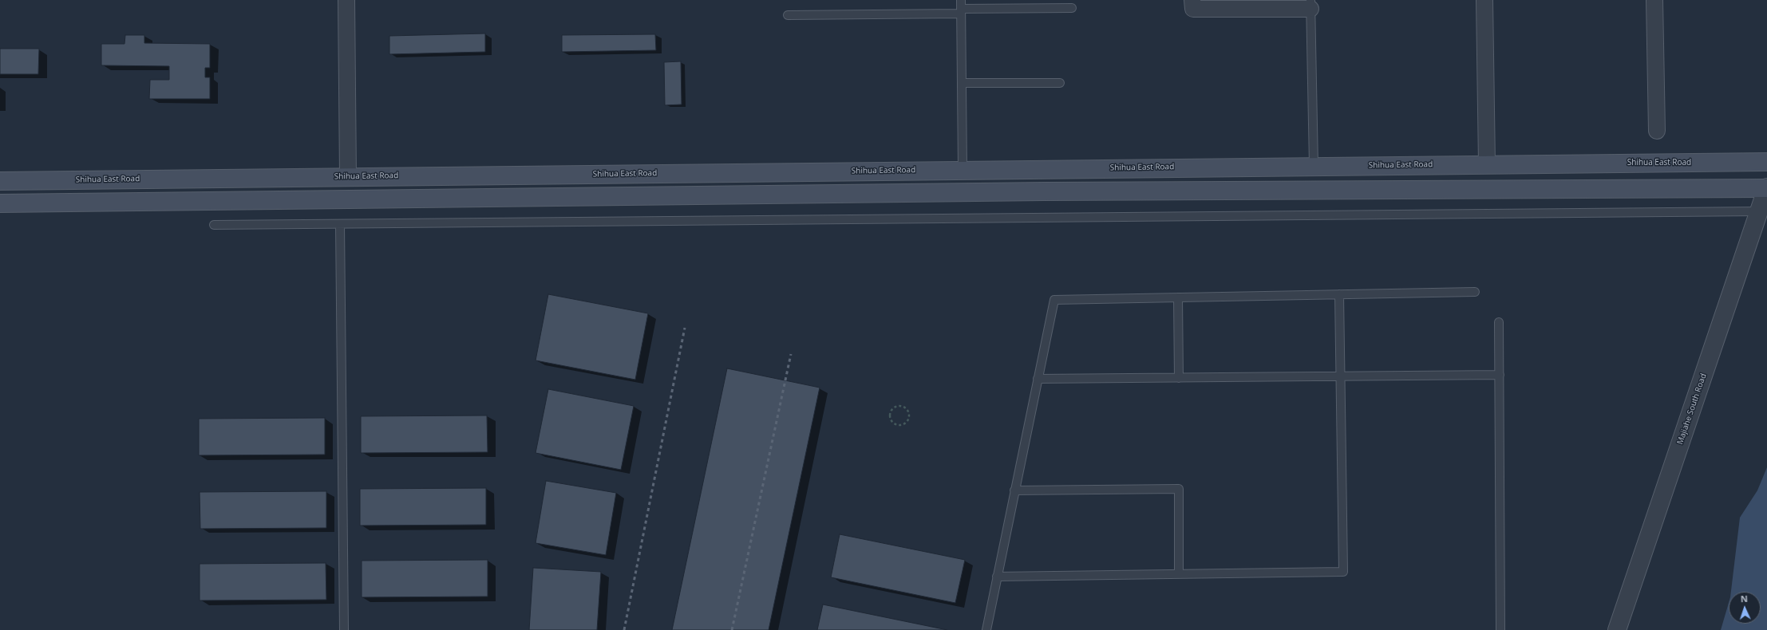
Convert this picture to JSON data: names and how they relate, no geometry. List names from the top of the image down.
{
  "streets": {
    "main road": ["Shihua East Road"],
    "street": ["Majiahe South Road"]
  },
  "north": "top"
}
